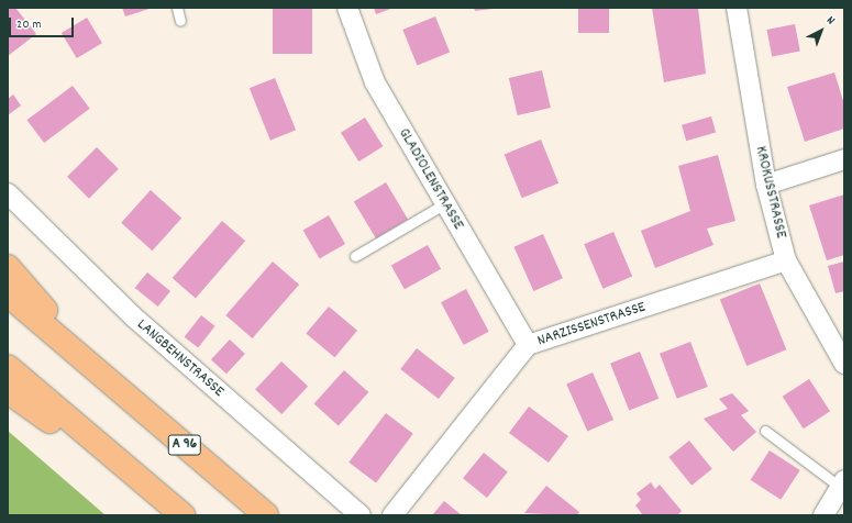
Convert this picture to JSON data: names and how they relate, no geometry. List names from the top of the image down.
{
  "streets": {
    "highway": ["A 96"],
    "street": [
      "GLADIOLENSTRASSE",
      "KROKUSSTRASSE",
      "NARZISSENSTRASSE",
      "LANGBEHNSTRASSE"
    ]
  },
  "crossings": [
    ["GLADIOLENSTRASSE", "NARZISSENSTRASSE"],
    ["KROKUSSTRASSE", "NARZISSENSTRASSE"]
  ],
  "scale_bar": "20 m",
  "north": "top right"
}
